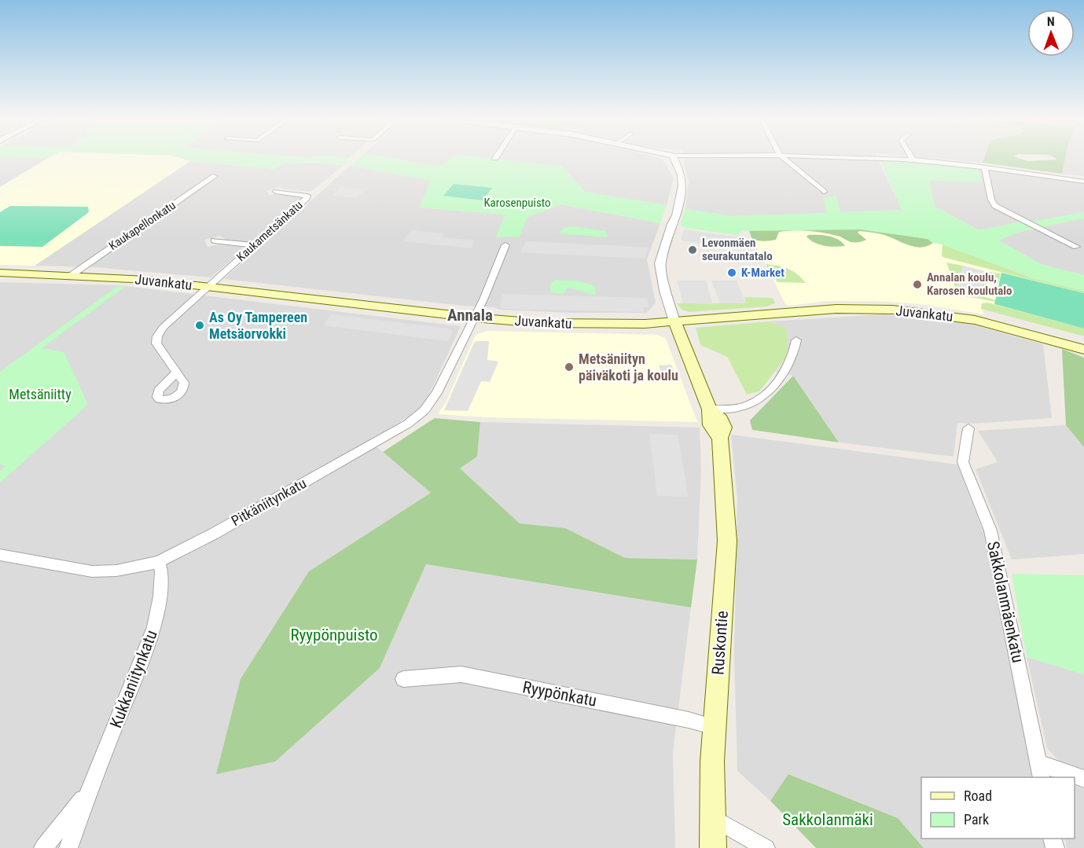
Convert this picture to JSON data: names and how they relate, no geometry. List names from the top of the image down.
{
  "streets": {
    "main road": ["Juvankatu", "Ruskontie"],
    "street": [
      "Kaukapellonkatu",
      "Kaukametsänkatu",
      "Pitkäniitynkatu",
      "Sakkolanmäenkatu",
      "Kukkaniitynkatu",
      "Ryypönkatu"
    ]
  },
  "crossings": [
    ["Kaukapellonkatu", "Juvankatu"],
    ["Kaukametsänkatu", "Juvankatu"],
    ["Juvankatu", "Pitkäniitynkatu"],
    ["Juvankatu", "Ruskontie"],
    ["Pitkäniitynkatu", "Kukkaniitynkatu"],
    ["Ruskontie", "Ryypönkatu"]
  ],
  "districts": ["Annala"],
  "parks": [
    "Karosenpuisto",
    "Metsäniitty",
    "Ryypönpuisto",
    "Sakkolanmäki"
  ],
  "places": [
    "Levonmäen seurakuntatalo",
    "K-Market",
    "Annalan koulu, Karosen koulutalo",
    "As Oy Tampereen Metsäorvokki",
    "Metsäniityn päiväkoti ja koulu"
  ],
  "legend": ["Road", "Park"],
  "north": "top"
}
